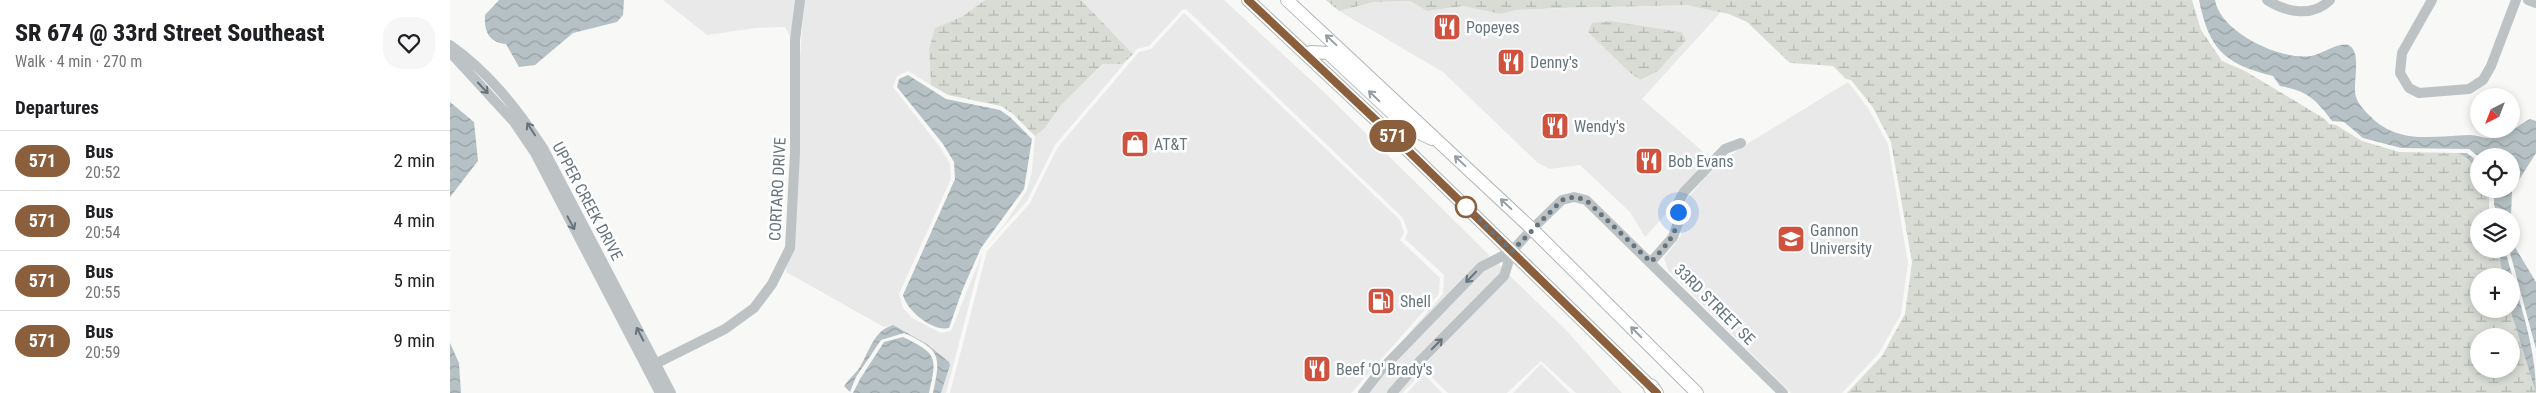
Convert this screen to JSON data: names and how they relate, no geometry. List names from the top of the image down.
{
  "streets": {
    "street": ["CORTARO DRIVE", "UPPER CREEK DRIVE", "33RD STREET SE"]
  },
  "crossings": [
    ["CORTARO DRIVE", "UPPER CREEK DRIVE"]
  ],
  "places": {
    "restaurant": [
      "Popeyes",
      "Denny's",
      "Wendy's",
      "Bob Evans",
      "Beef 'O' Brady's"
    ],
    "shop": ["AT&T"],
    "school or university": ["Gannon University"],
    "fuel station": ["Shell"]
  },
  "lines": ["bus line 571"],
  "north": "bottom left",
  "page": {
    "heading": [
      ["SR 674 @ 33rd Street Southeast", "Walk · 4 min · 270 m"],
      "Departures"
    ],
    "on_map": "571",
    "map_buttons": ["+", "−"],
    "list": [
      {
        "mark": "571",
        "name": "Bus",
        "note": "20:52",
        "value": "2 min"
      },
      {
        "mark": "571",
        "name": "Bus",
        "note": "20:54",
        "value": "4 min"
      },
      {
        "mark": "571",
        "name": "Bus",
        "note": "20:55",
        "value": "5 min"
      },
      {
        "mark": "571",
        "name": "Bus",
        "note": "20:59",
        "value": "9 min"
      }
    ]
  }
}
